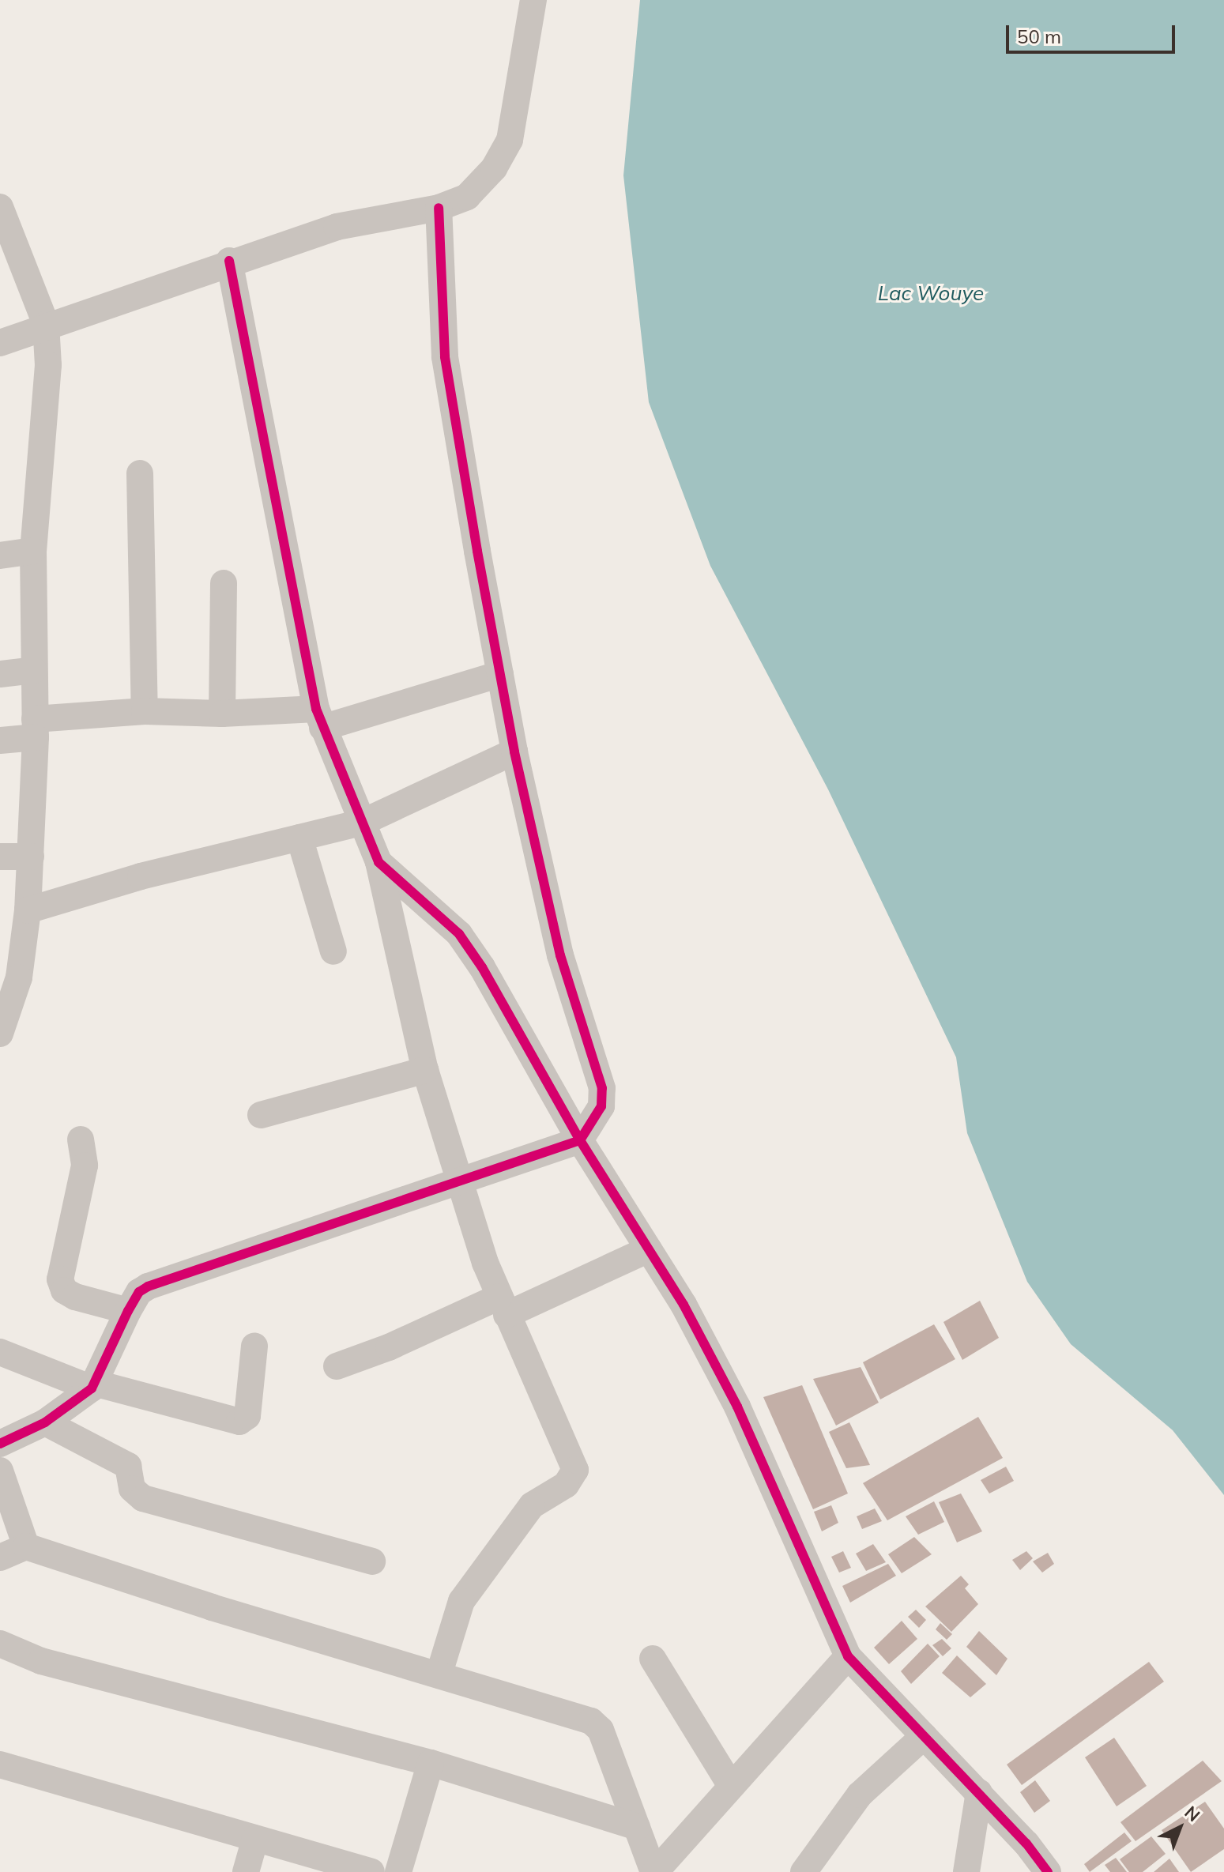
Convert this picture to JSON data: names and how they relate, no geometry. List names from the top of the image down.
{
  "water": ["Lac Wouye"],
  "scale_bar": "50 m",
  "north": "top right"
}
